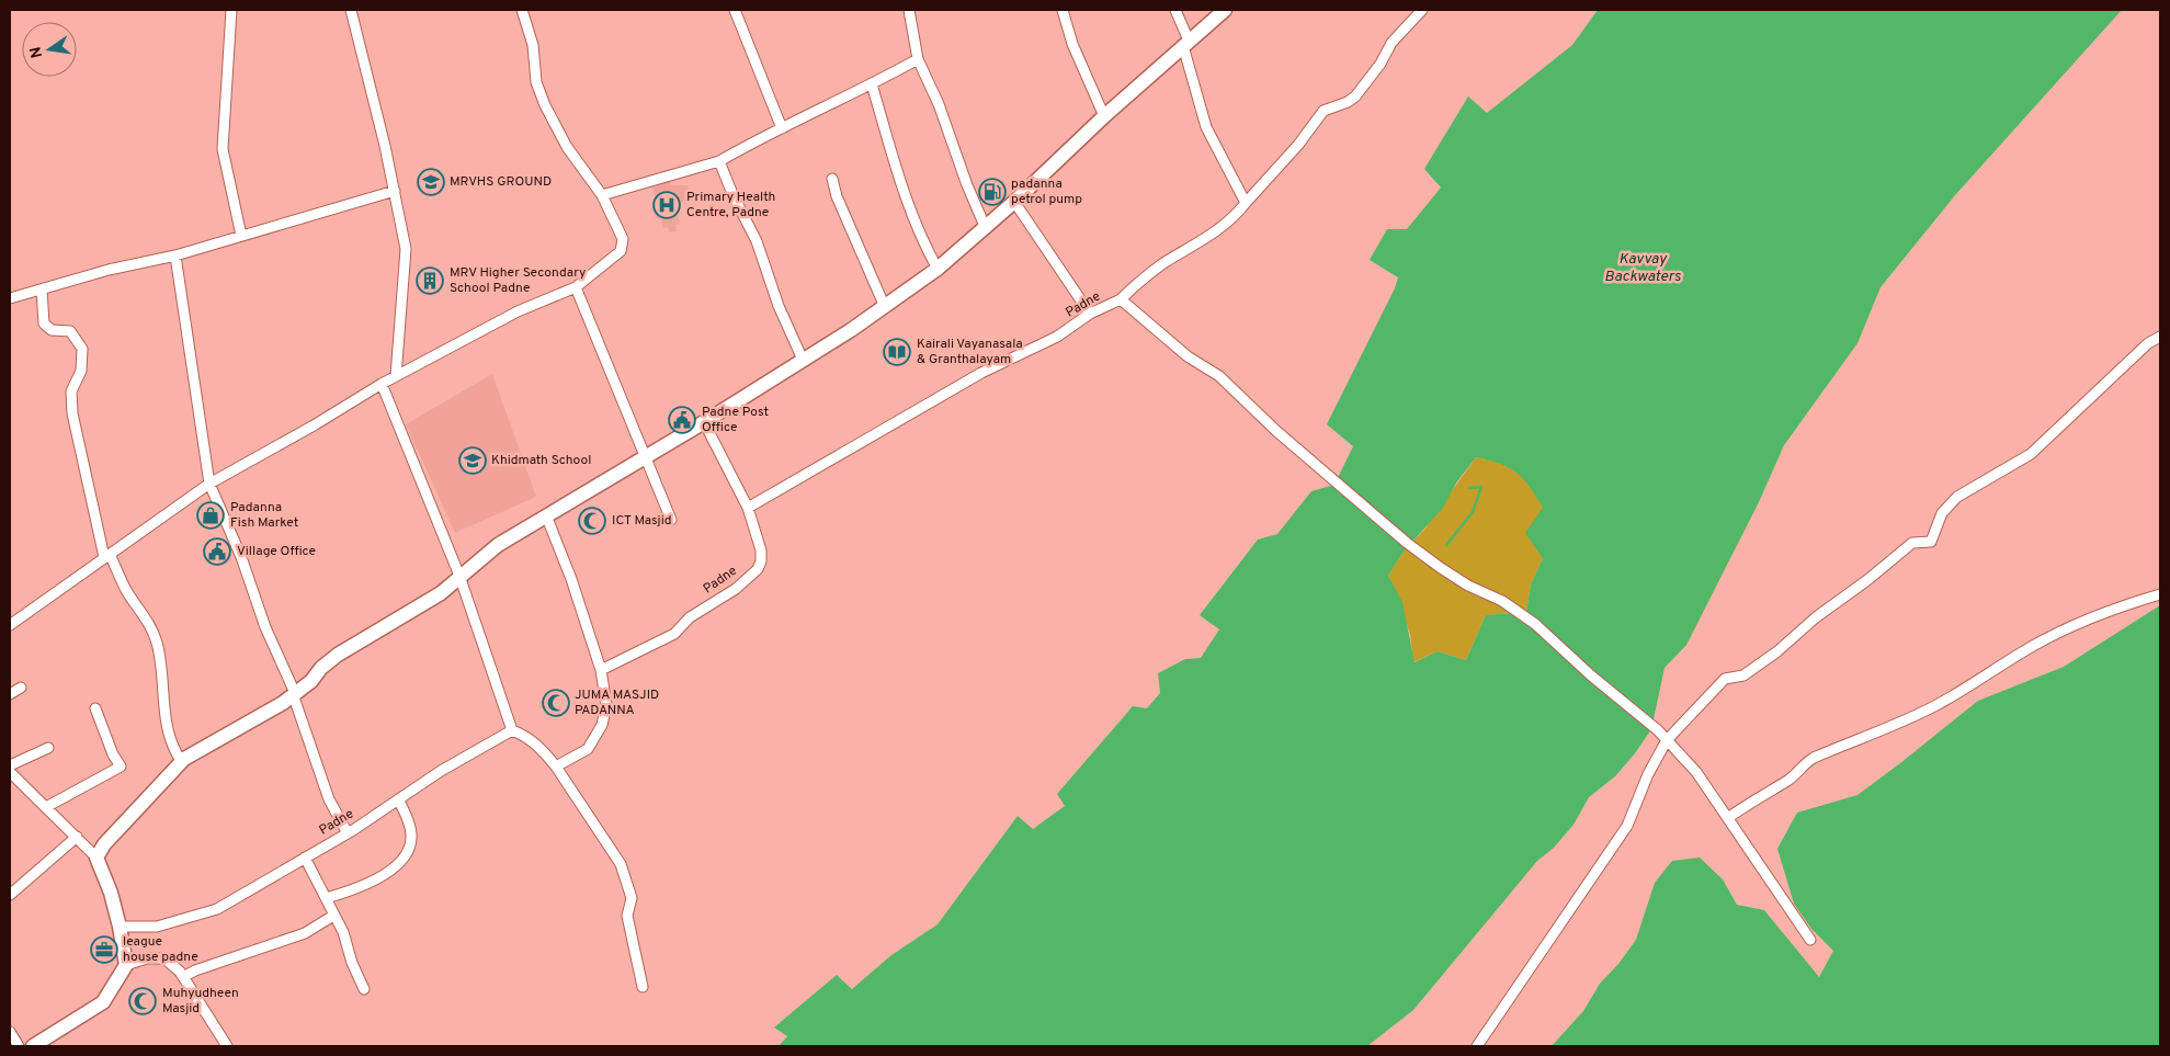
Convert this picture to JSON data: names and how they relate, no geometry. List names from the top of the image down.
{
  "streets": {
    "street": ["Padne"]
  },
  "water": ["Kavvay Backwaters"],
  "places": {
    "school or university": ["MRVHS GROUND", "Khidmath School"],
    "fuel station": ["padanna petrol pump"],
    "hospital": ["Primary Health Centre, Padne"],
    "building": ["MRV Higher Secondary School Padne"],
    "library": ["Kairali Vayanasala & Granthalayam"],
    "public building": ["Padne Post Office", "Village Office"],
    "shop": ["Padanna Fish Market"],
    "mosque": ["ICT Masjid", "JUMA MASJID PADANNA", "Muhyudheen Masjid"],
    "office": ["league house padne"]
  },
  "north": "left"
}
